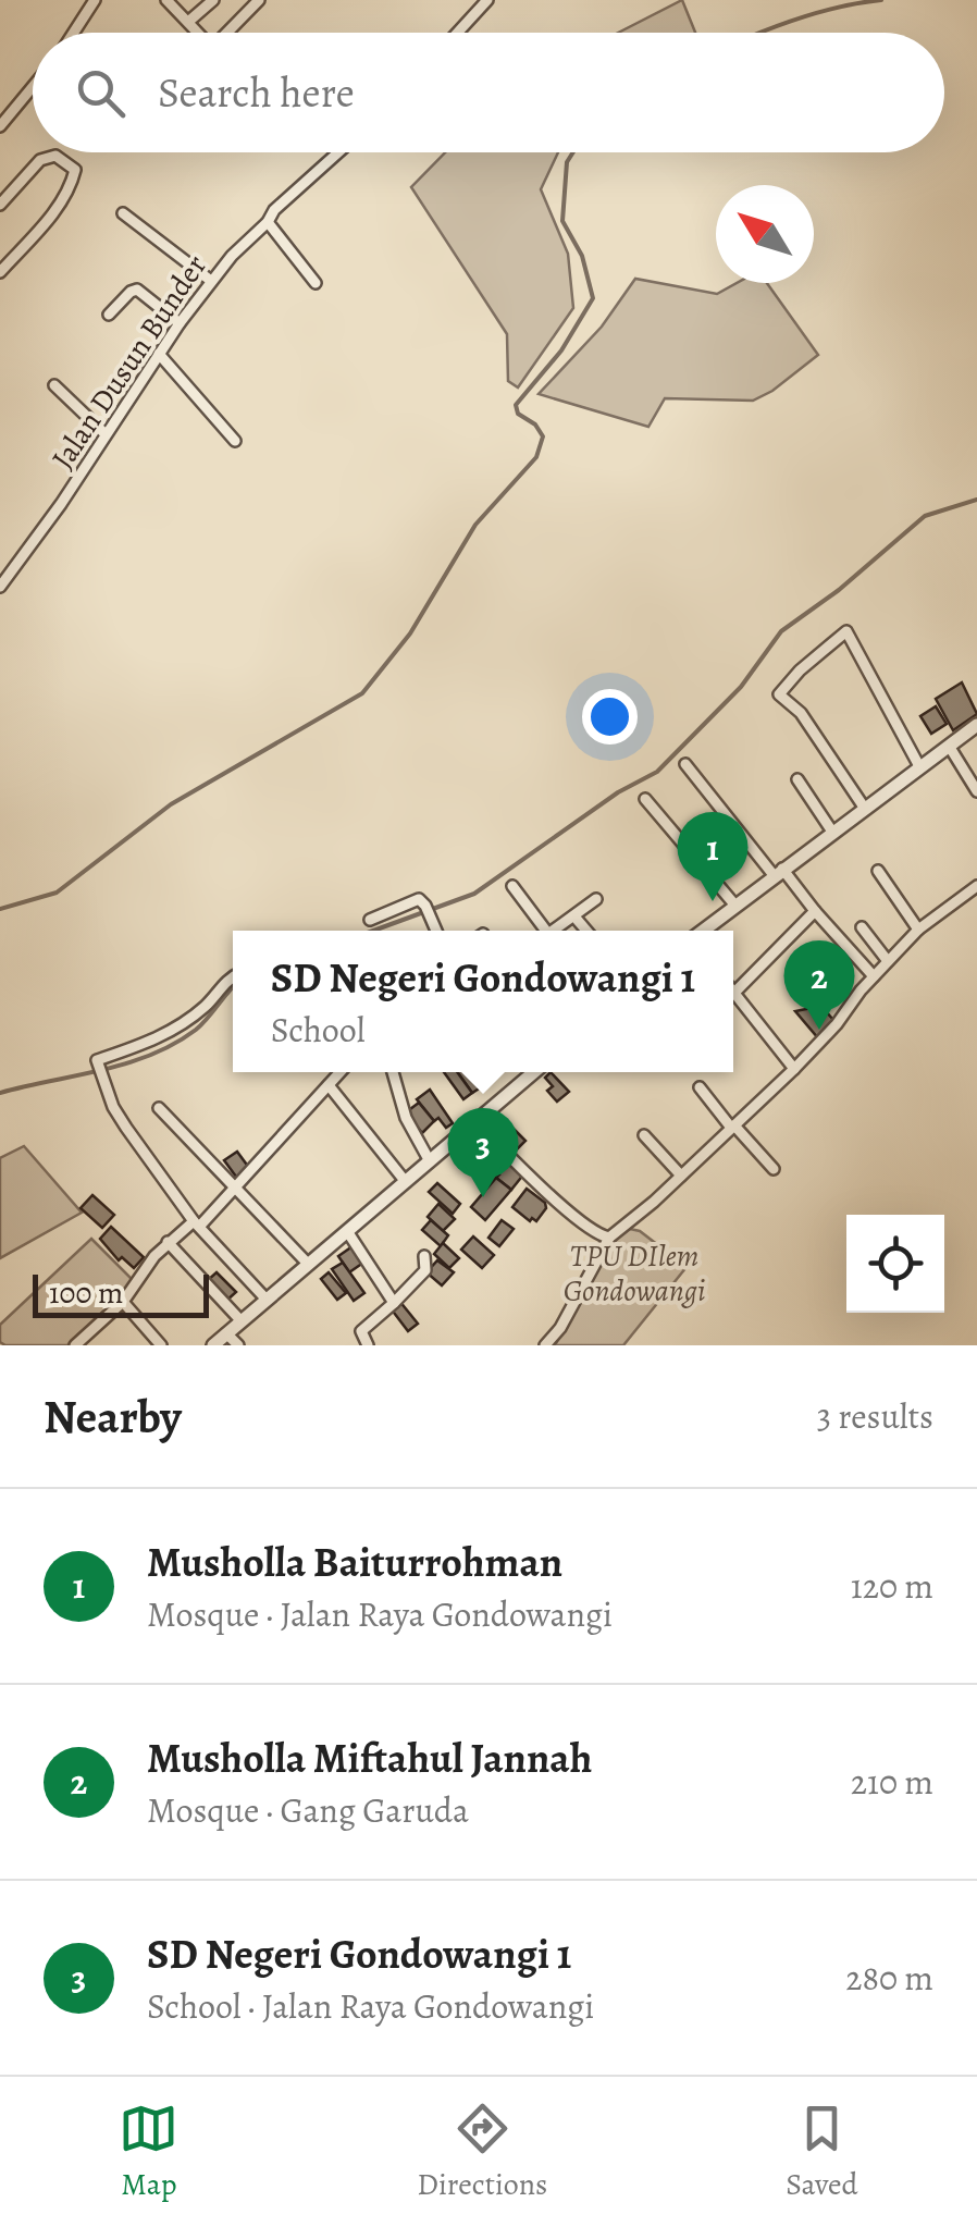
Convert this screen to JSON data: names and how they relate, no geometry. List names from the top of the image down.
{
  "streets": {
    "street": ["Jalan Dusun Bunder"]
  },
  "parks": ["TPU DIlem Gondowangi"],
  "scale_bar": "100 m",
  "north": "top left",
  "page": {
    "search": "Search here",
    "pins": ["1", "2", "3"],
    "popup": ["SD Negeri Gondowangi 1", "School"],
    "scale": "100 m",
    "heading": ["Nearby", "3 results"],
    "list": [
      {
        "mark": "1",
        "name": "Musholla Baiturrohman",
        "note": "Mosque · Jalan Raya Gondowangi",
        "value": "120 m"
      },
      {
        "mark": "2",
        "name": "Musholla Miftahul Jannah",
        "note": "Mosque · Gang Garuda",
        "value": "210 m"
      },
      {
        "mark": "3",
        "name": "SD Negeri Gondowangi 1",
        "note": "School · Jalan Raya Gondowangi",
        "value": "280 m"
      }
    ],
    "nav": ["Map", "Directions", "Saved"]
  }
}
